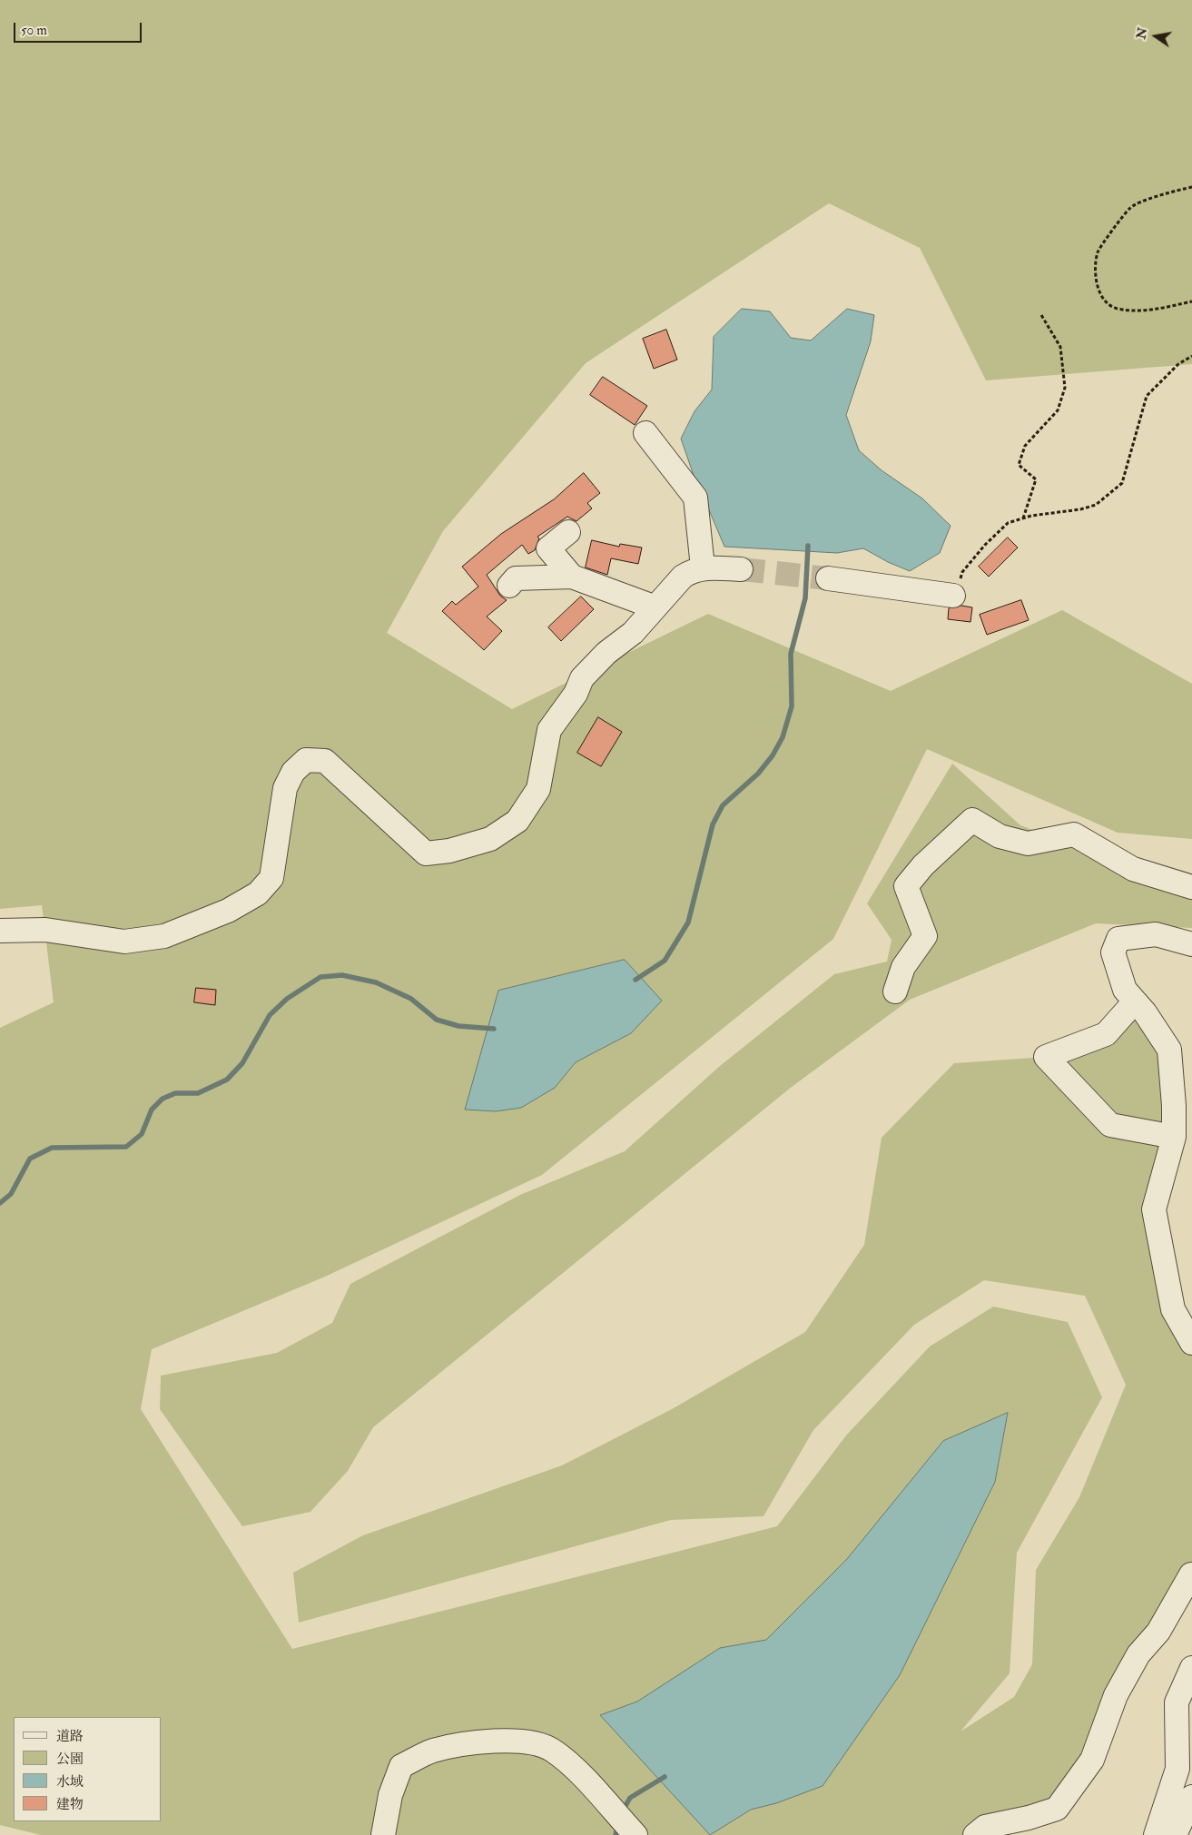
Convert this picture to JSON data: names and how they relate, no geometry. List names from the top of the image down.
{
  "legend": [
    "道路",
    "公園",
    "水域",
    "建物"
  ],
  "scale_bar": "50 m",
  "north": "left"
}
